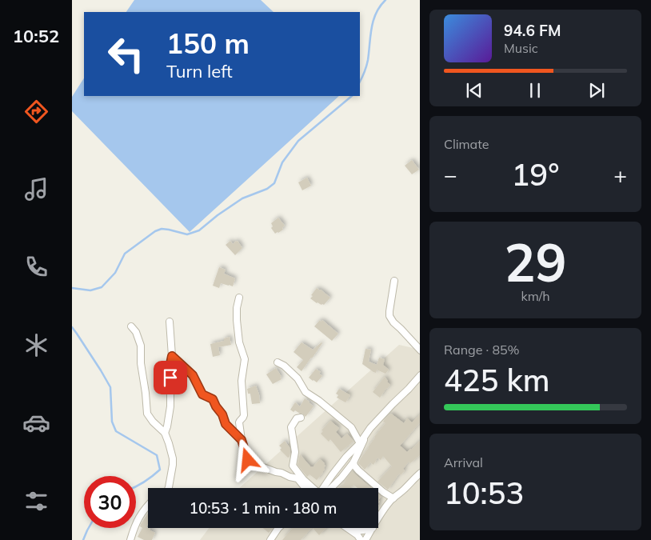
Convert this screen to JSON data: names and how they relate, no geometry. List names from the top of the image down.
{
  "page": {
    "tabs": "10:52",
    "turn": ["150 m", "Turn left"],
    "song": ["94.6 FM", "Music"],
    "tile": [
      "Climate",
      ["29", "km/h"],
      ["Range · 85%", "425 km"],
      ["Arrival", "10:53"]
    ],
    "heat": ["−", "19°", "+"],
    "limit": "30",
    "trip": "10:53 · 1 min · 180 m"
  }
}
